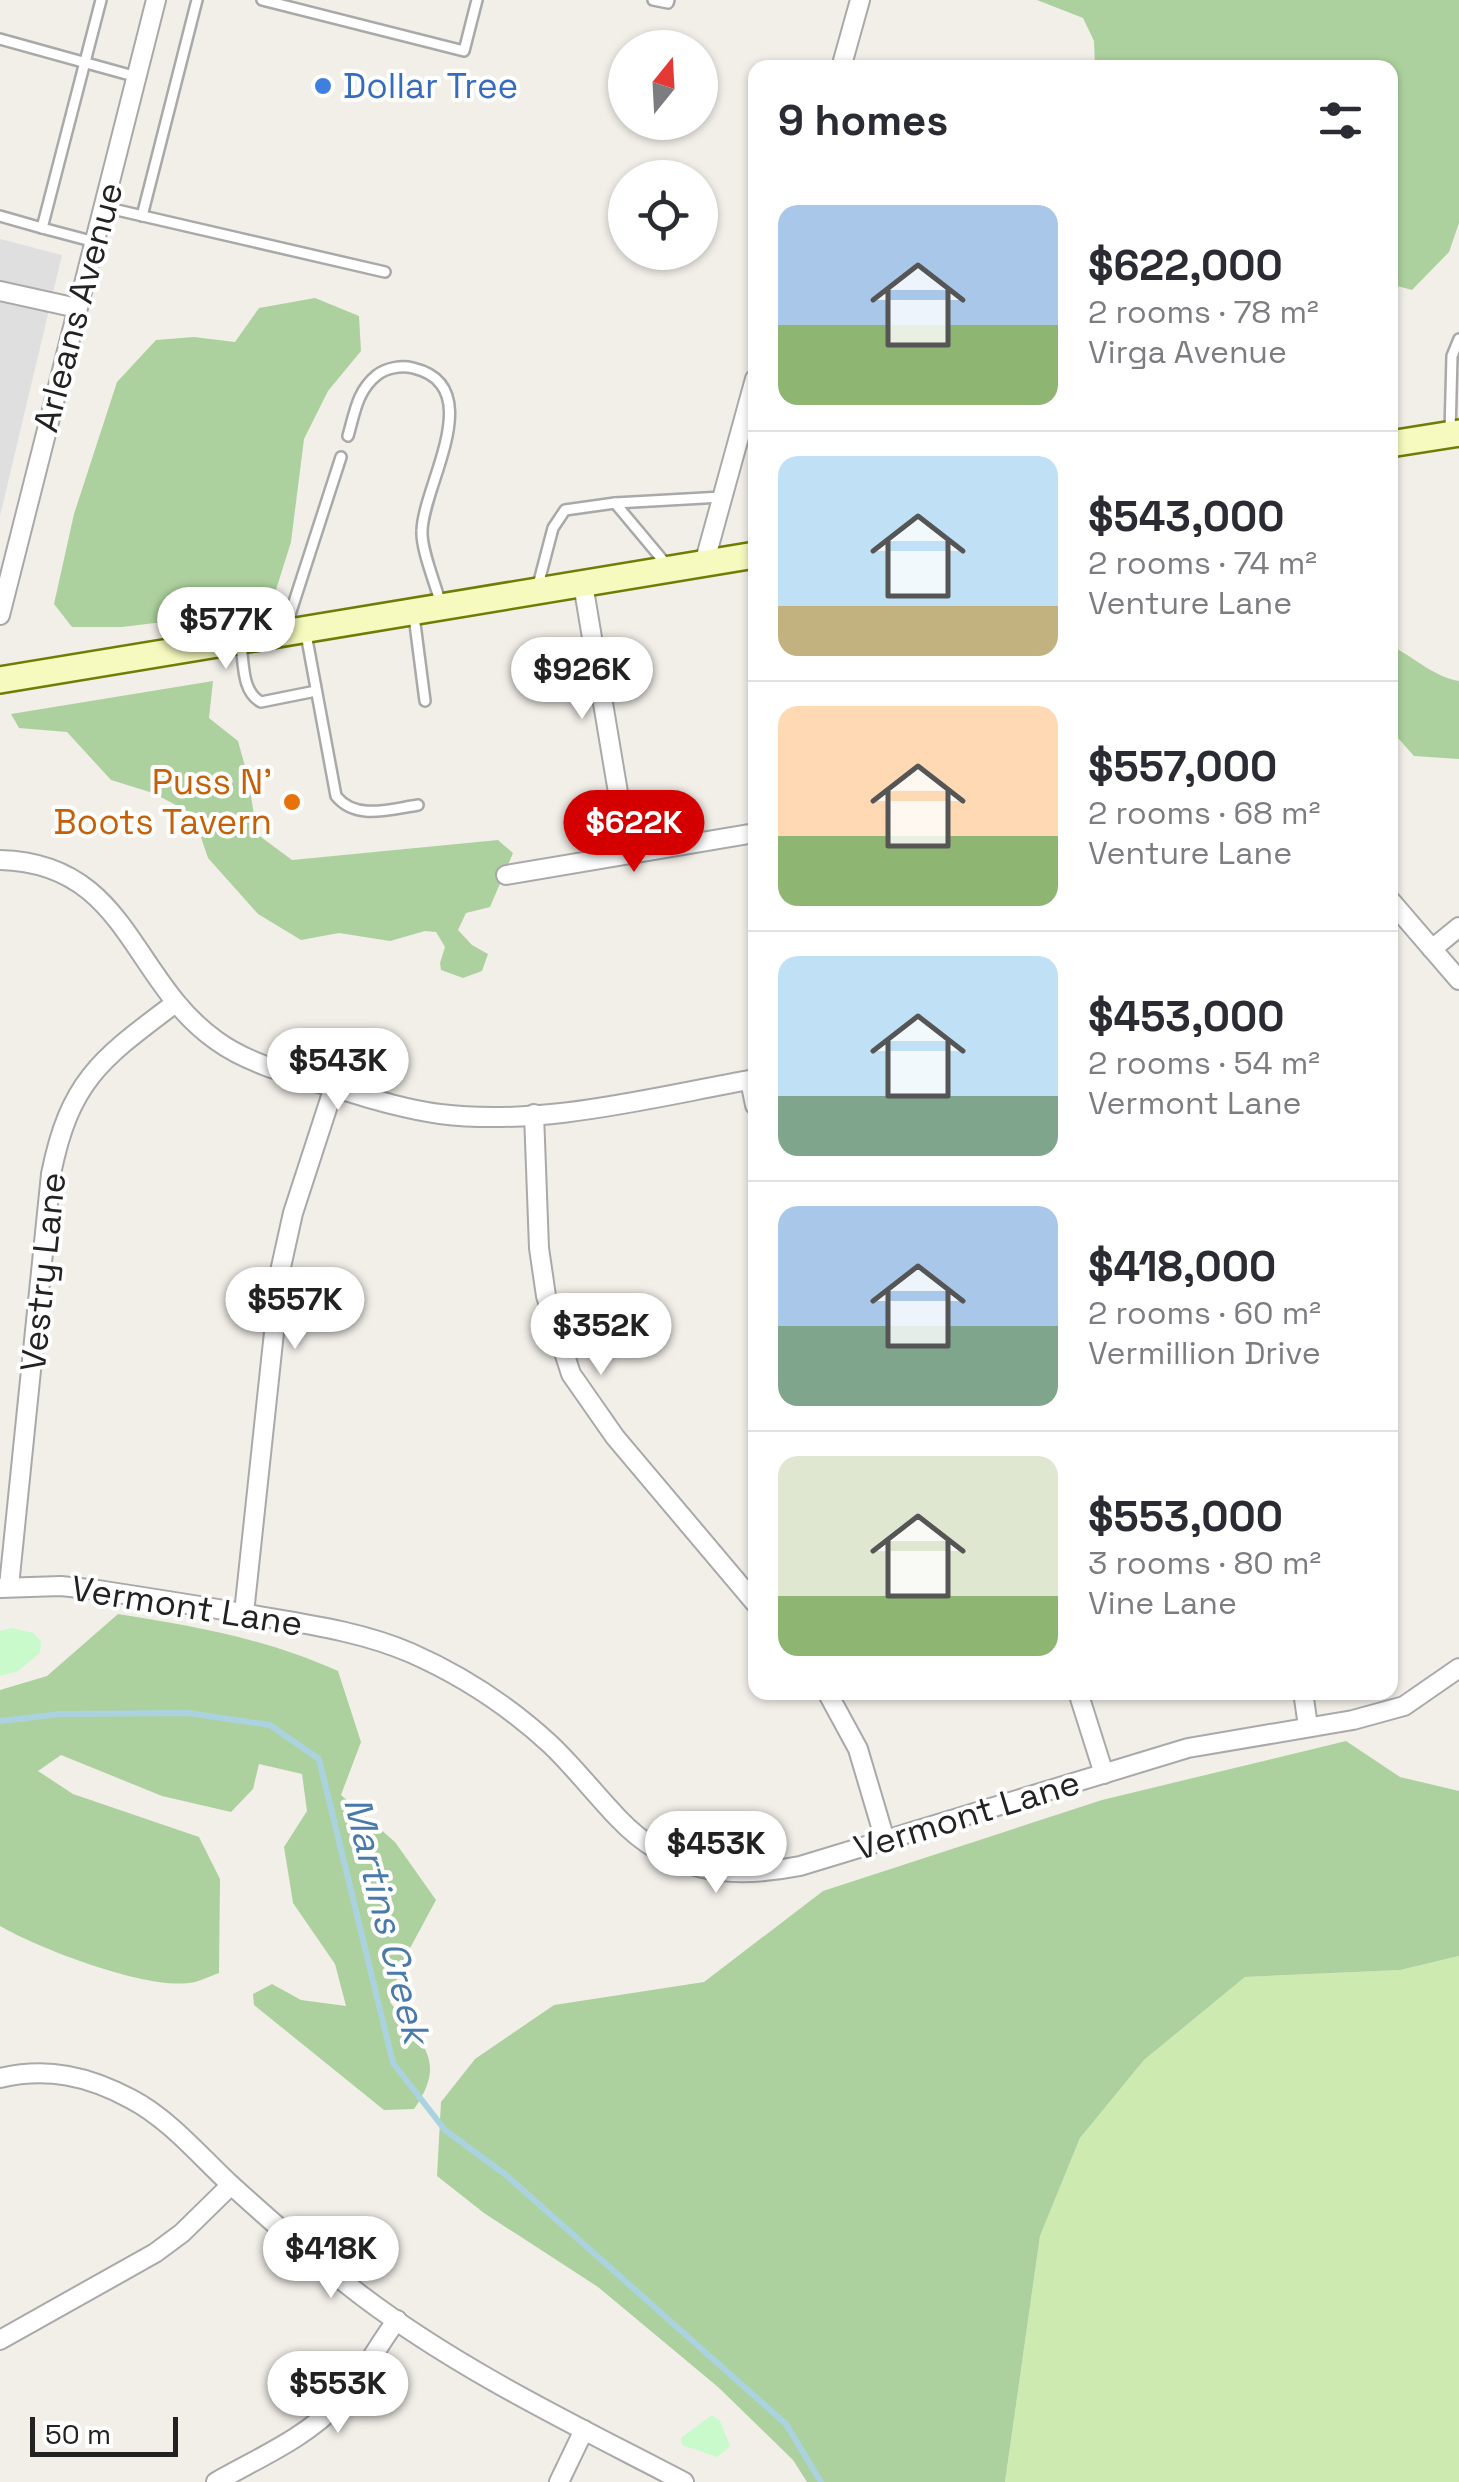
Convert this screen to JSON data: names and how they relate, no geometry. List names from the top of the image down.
{
  "streets": {
    "street": ["Arleans Avenue", "Vestry Lane", "Vermont Lane"]
  },
  "crossings": [
    ["Vestry Lane", "Vermont Lane"]
  ],
  "water": ["Martins Creek"],
  "places": ["Dollar Tree", "Puss N' Boots Tavern"],
  "scale_bar": "50 m",
  "north": "top",
  "page": {
    "heading": "9 homes",
    "list": [
      {
        "name": "$622,000",
        "note": "2 rooms · 78 m² · Virga Avenue"
      },
      {
        "name": "$543,000",
        "note": "2 rooms · 74 m² · Venture Lane"
      },
      {
        "name": "$557,000",
        "note": "2 rooms · 68 m² · Venture Lane"
      },
      {
        "name": "$453,000",
        "note": "2 rooms · 54 m² · Vermont Lane"
      },
      {
        "name": "$418,000",
        "note": "2 rooms · 60 m² · Vermillion Drive"
      },
      {
        "name": "$553,000",
        "note": "3 rooms · 80 m² · Vine Lane"
      }
    ],
    "price": [
      "$577K",
      "$926K",
      "$622K",
      "$543K",
      "$557K",
      "$352K",
      "$453K",
      "$418K",
      "$553K"
    ],
    "scale": "50 m"
  }
}
